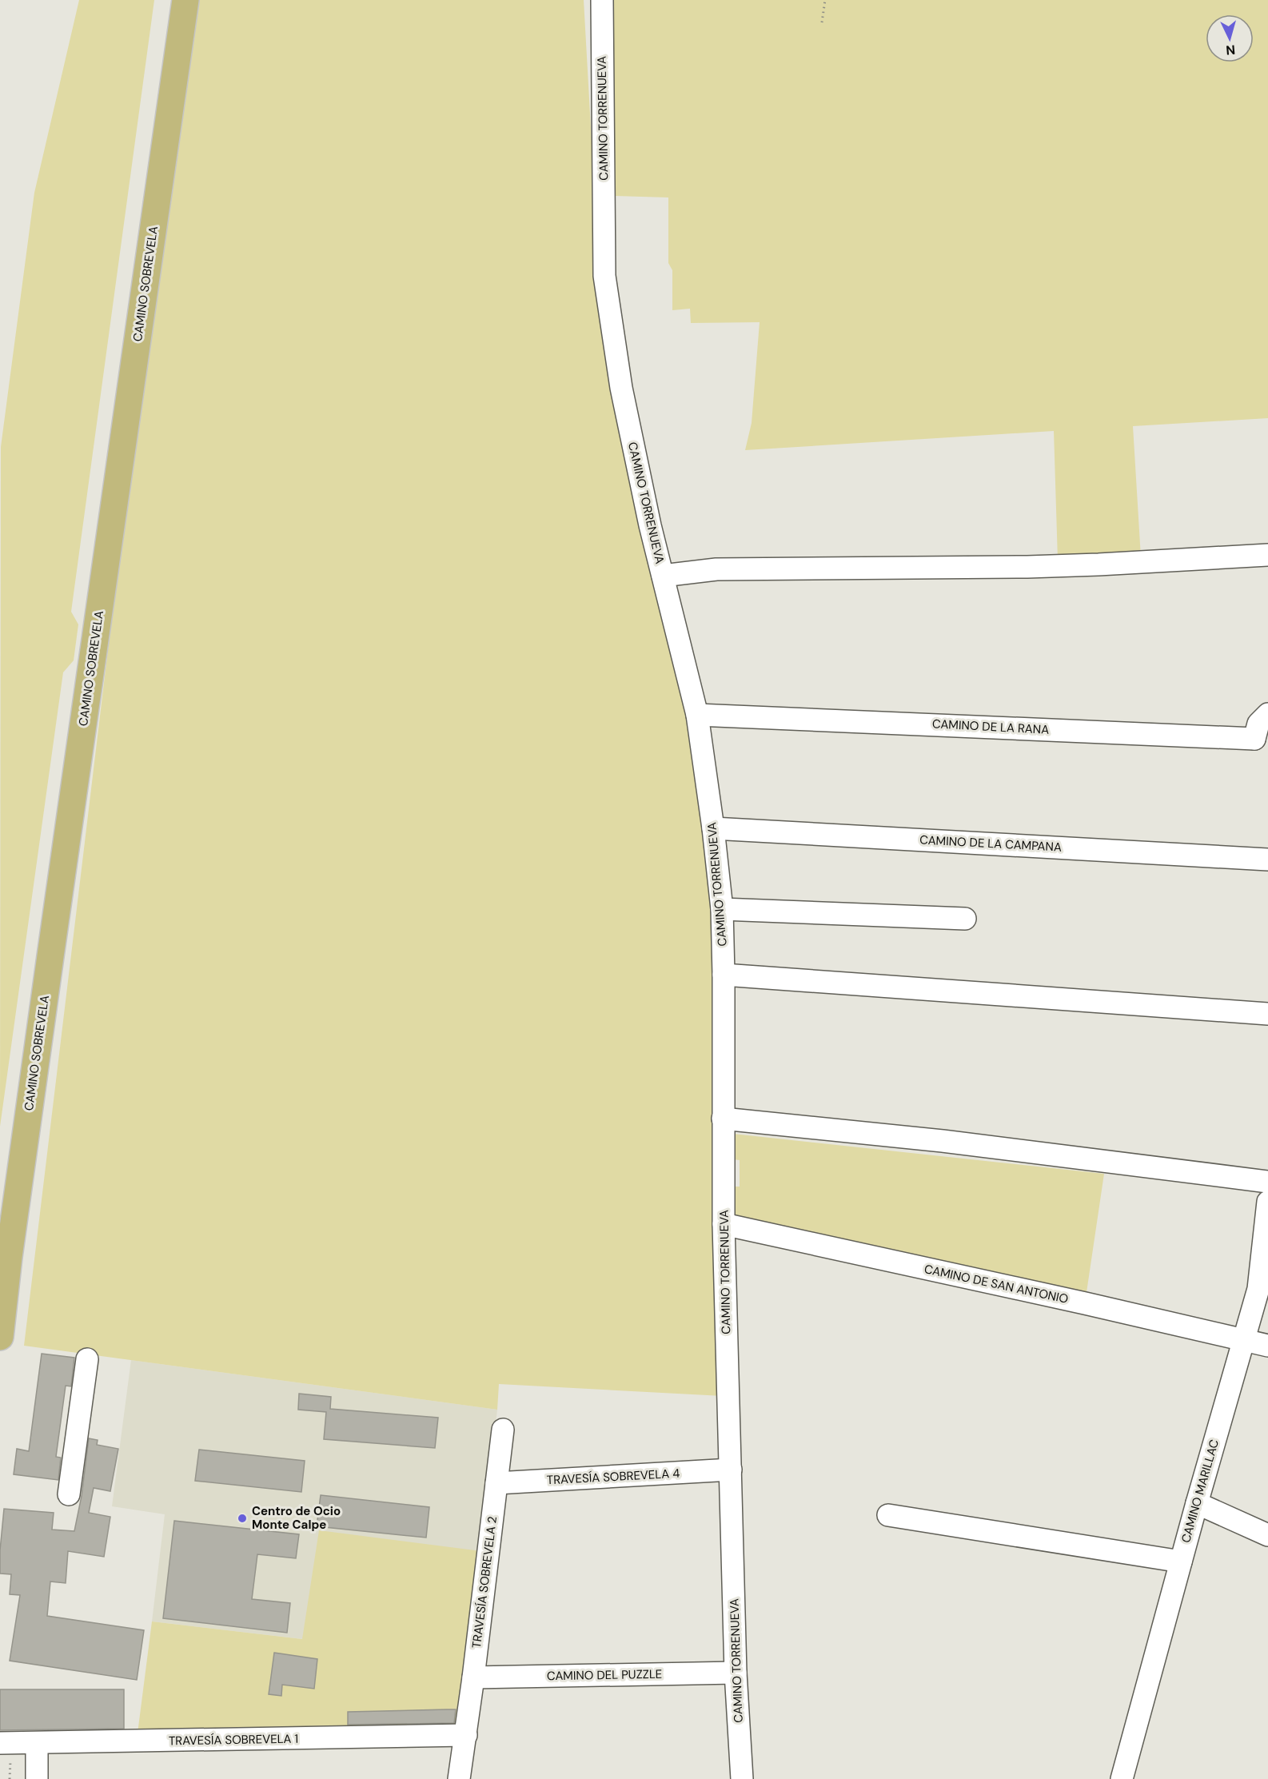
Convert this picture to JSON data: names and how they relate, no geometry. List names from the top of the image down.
{
  "streets": {
    "main road": ["CAMINO SOBREVELA"],
    "street": [
      "CAMINO TORRENUEVA",
      "CAMINO DE LA RANA",
      "CAMINO DE LA CAMPANA",
      "CAMINO DE SAN ANTONIO",
      "TRAVESÍA SOBREVELA 4",
      "CAMINO MARILLAC",
      "TRAVESÍA SOBREVELA 2",
      "CAMINO DEL PUZZLE",
      "TRAVESÍA SOBREVELA 1"
    ]
  },
  "crossings": [
    ["CAMINO TORRENUEVA", "CAMINO DE LA RANA"],
    ["CAMINO TORRENUEVA", "CAMINO DE LA CAMPANA"],
    ["CAMINO TORRENUEVA", "CAMINO DE SAN ANTONIO"],
    ["CAMINO TORRENUEVA", "TRAVESÍA SOBREVELA 4"],
    ["CAMINO TORRENUEVA", "CAMINO DEL PUZZLE"],
    ["CAMINO DE SAN ANTONIO", "CAMINO MARILLAC"],
    ["TRAVESÍA SOBREVELA 4", "TRAVESÍA SOBREVELA 2"],
    ["TRAVESÍA SOBREVELA 2", "CAMINO DEL PUZZLE"],
    ["TRAVESÍA SOBREVELA 2", "TRAVESÍA SOBREVELA 1"]
  ],
  "places": ["Centro de Ocio Monte Calpe"],
  "north": "bottom"
}
